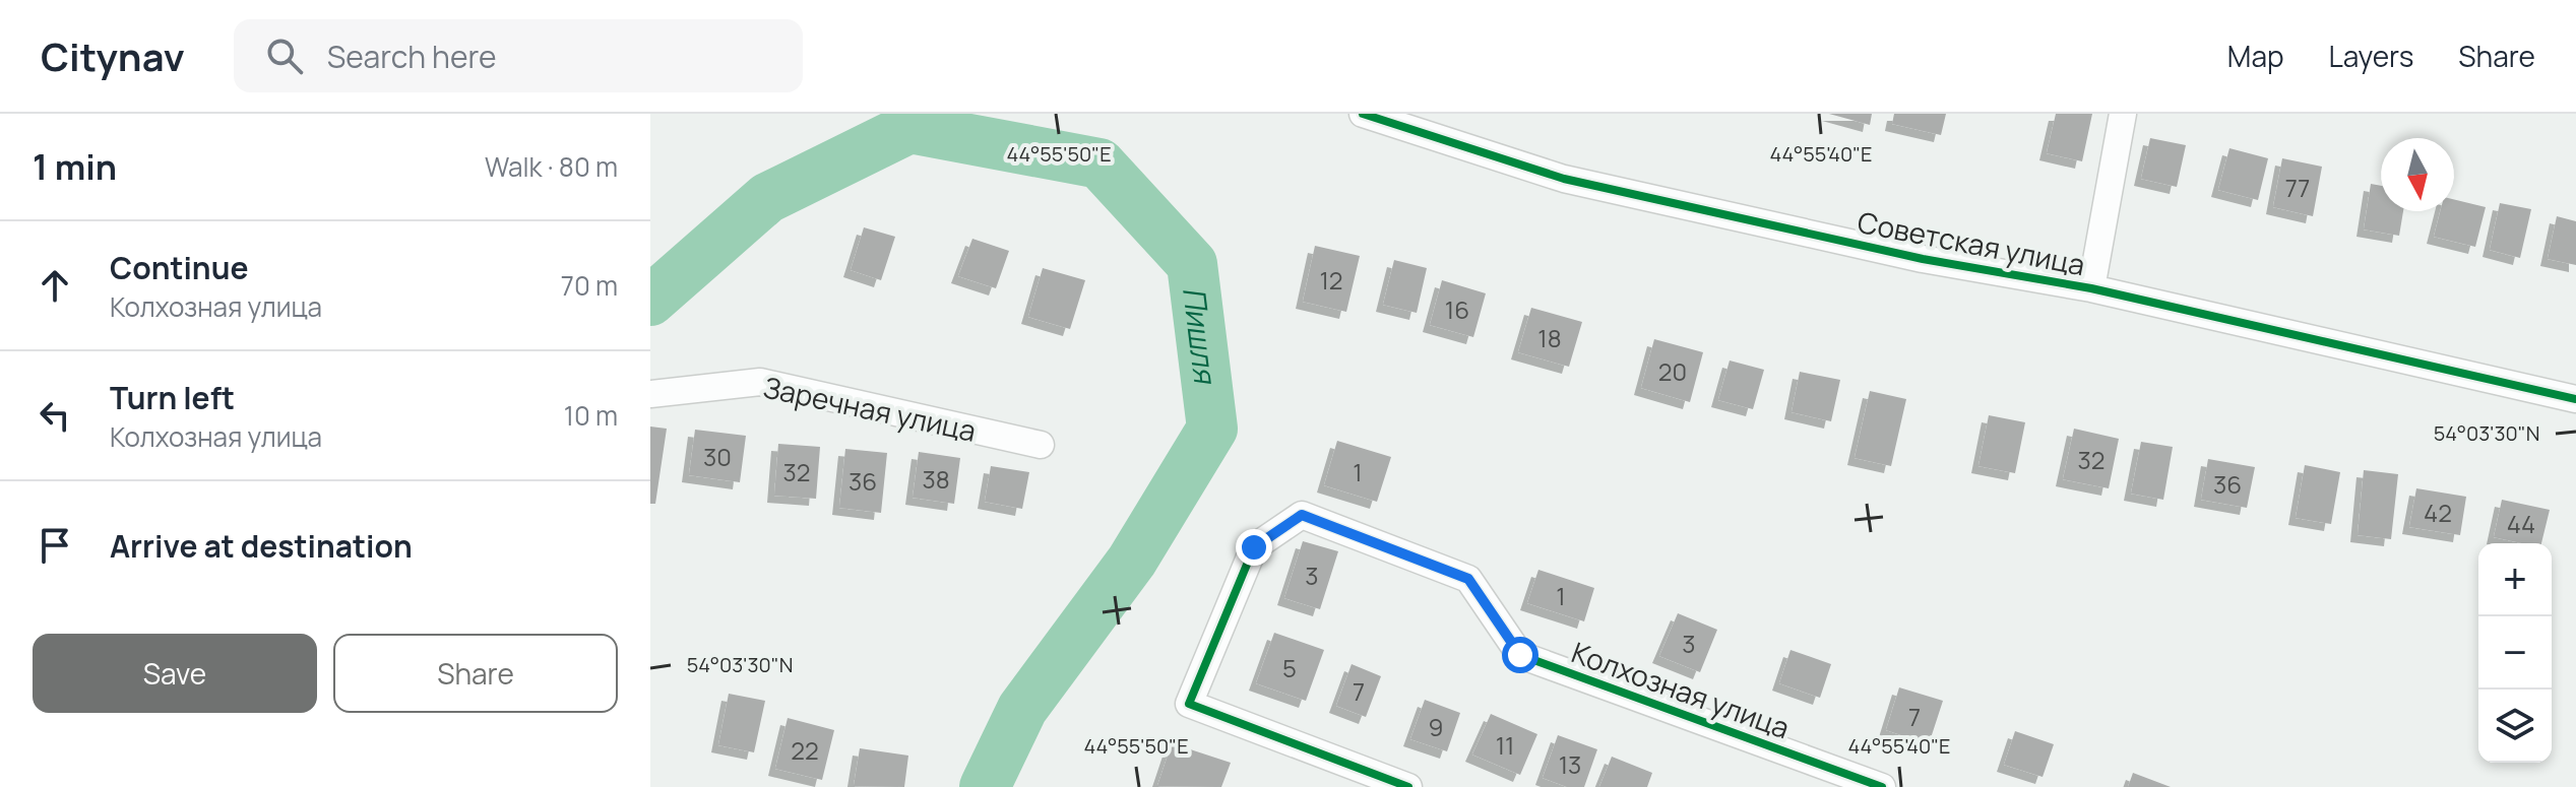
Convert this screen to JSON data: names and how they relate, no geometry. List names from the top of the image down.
{
  "streets": {
    "street": ["Советская улица", "Заречная улица", "Колхозная улица"]
  },
  "water": ["Пишля"],
  "house_numbers": [
    "77",
    "12",
    "16",
    "18",
    "20",
    "30",
    "32",
    "32",
    "1",
    "38",
    "36",
    "36",
    "42",
    "44",
    "3",
    "1",
    "3",
    "5",
    "7",
    "7",
    "9",
    "11",
    "22",
    "13"
  ],
  "north": "bottom",
  "page": {
    "header": "Citynav",
    "search": "Search here",
    "nav": ["Map", "Layers", "Share"],
    "heading": ["1 min", "Walk · 80 m"],
    "list": [
      ["Continue", "Колхозная улица", "70 m"],
      ["Turn left", "Колхозная улица", "10 m"],
      "Arrive at destination"
    ],
    "map_buttons": ["+", "−"],
    "buttons": ["Save", "Share"]
  },
  "coordinates": ["44°55'50\"E", "44°55'40\"E", "54°03'30\"N"]
}
